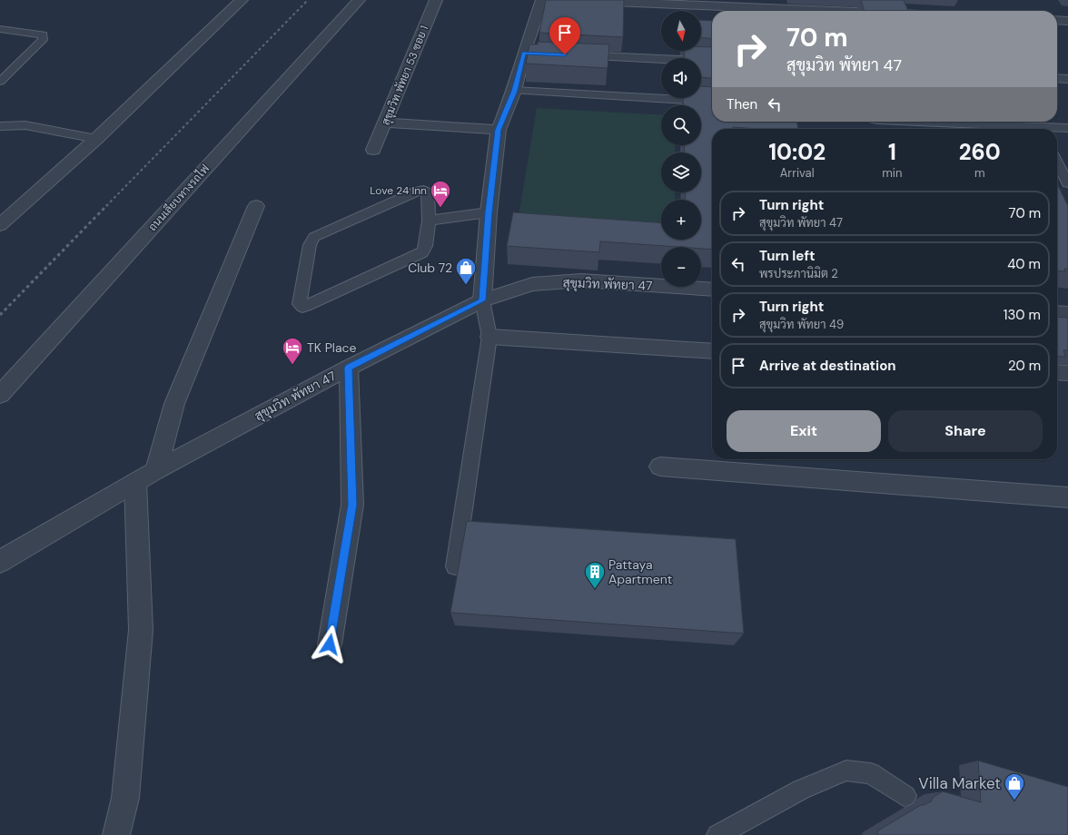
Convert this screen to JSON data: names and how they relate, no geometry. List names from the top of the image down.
{
  "streets": {
    "street": ["สุขุมวิท พัทยา 53 ซอย 1", "ถนนเลียบทางรถไฟ", "สุขุมวิท พัทยา 47"]
  },
  "places": {
    "hotel": ["Love 24 Inn", "TK Place"],
    "shop": ["Club 72", "Villa Market"],
    "building": ["Pattaya Apartment"]
  },
  "north": "bottom",
  "page": {
    "map_buttons": ["+", "−"],
    "turn": ["70 m", "สุขุมวิท พัทยา 47"],
    "then": "Then",
    "eta": [
      "10:02",
      "Arrival",
      "1",
      "min",
      "260",
      "m"
    ],
    "list": [
      {
        "name": "Turn right",
        "note": "สุขุมวิท พัทยา 47",
        "value": "70 m"
      },
      {
        "name": "Turn left",
        "note": "พรประภานิมิต 2",
        "value": "40 m"
      },
      {
        "name": "Turn right",
        "note": "สุขุมวิท พัทยา 49",
        "value": "130 m"
      },
      {
        "name": "Arrive at destination",
        "value": "20 m"
      }
    ],
    "buttons": ["Exit", "Share"]
  }
}
